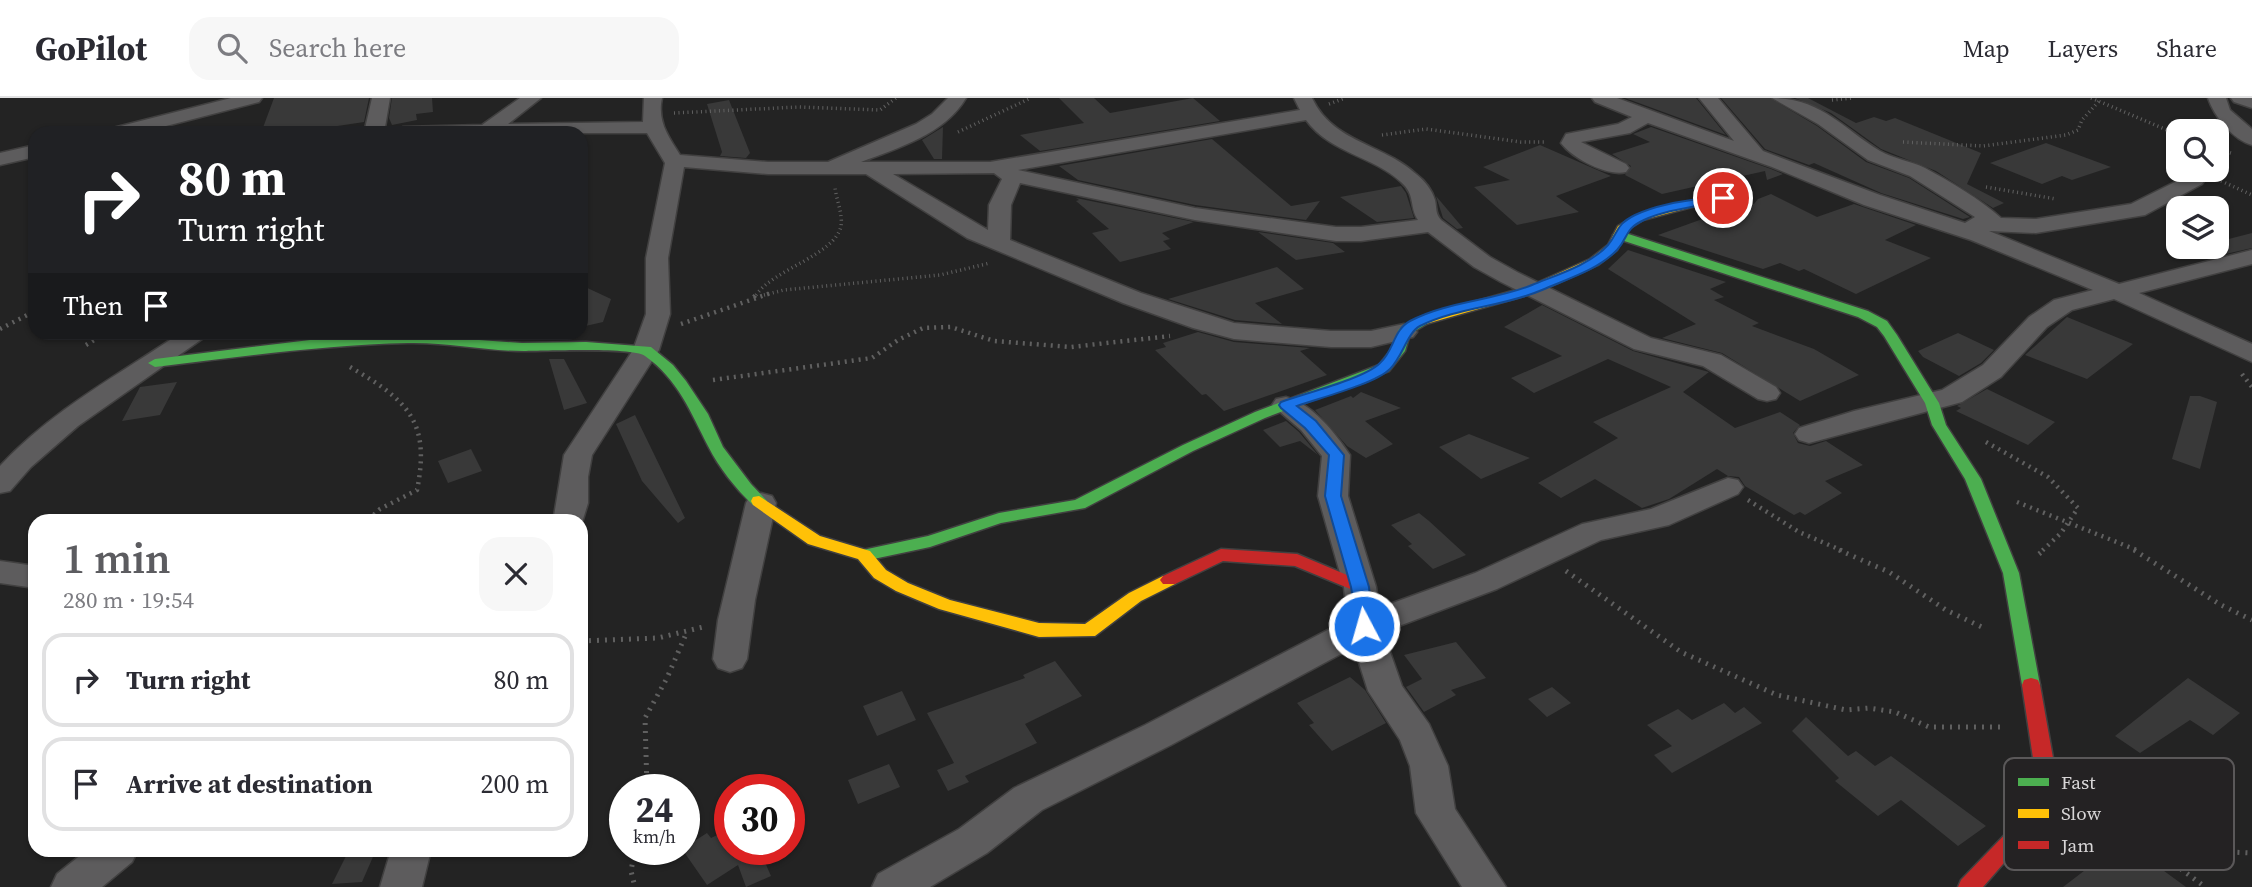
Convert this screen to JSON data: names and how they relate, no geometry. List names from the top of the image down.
{
  "legend": ["Fast", "Slow", "Jam"],
  "page": {
    "header": "GoPilot",
    "search": "Search here",
    "nav": ["Map", "Layers", "Share"],
    "turn": ["80 m", "Turn right"],
    "then": "Then",
    "heading": ["1 min", "280 m · 19:54"],
    "list": [
      {
        "name": "Turn right",
        "value": "80 m"
      },
      {
        "name": "Arrive at destination",
        "value": "200 m"
      }
    ],
    "speed": "24 km/h",
    "limit": "30"
  }
}
